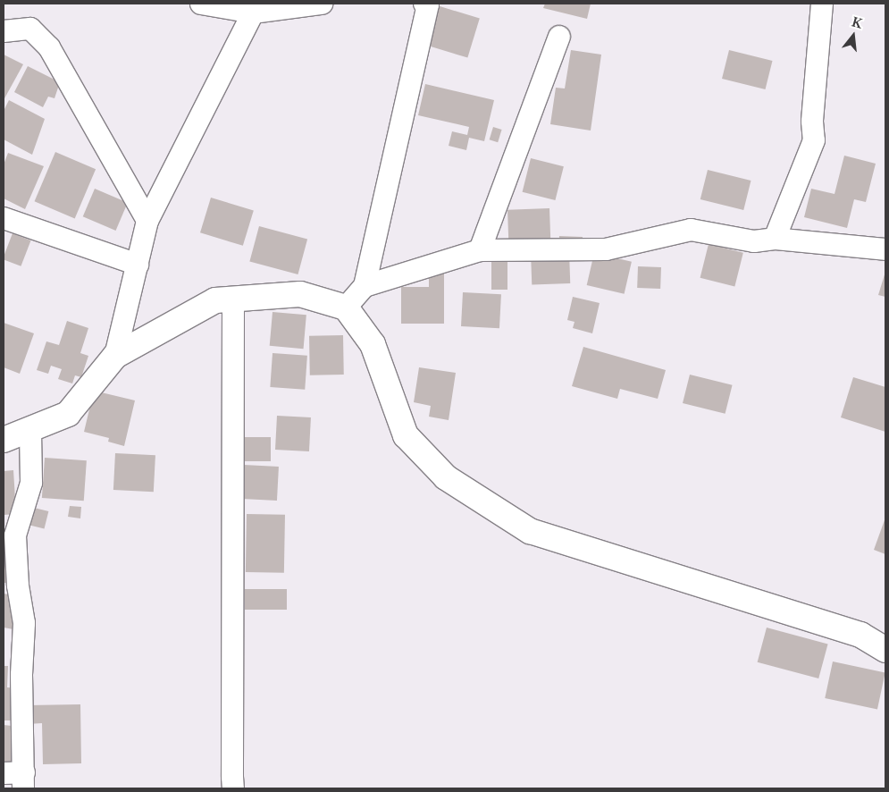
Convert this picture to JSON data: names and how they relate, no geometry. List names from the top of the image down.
{
  "north": "top"
}
